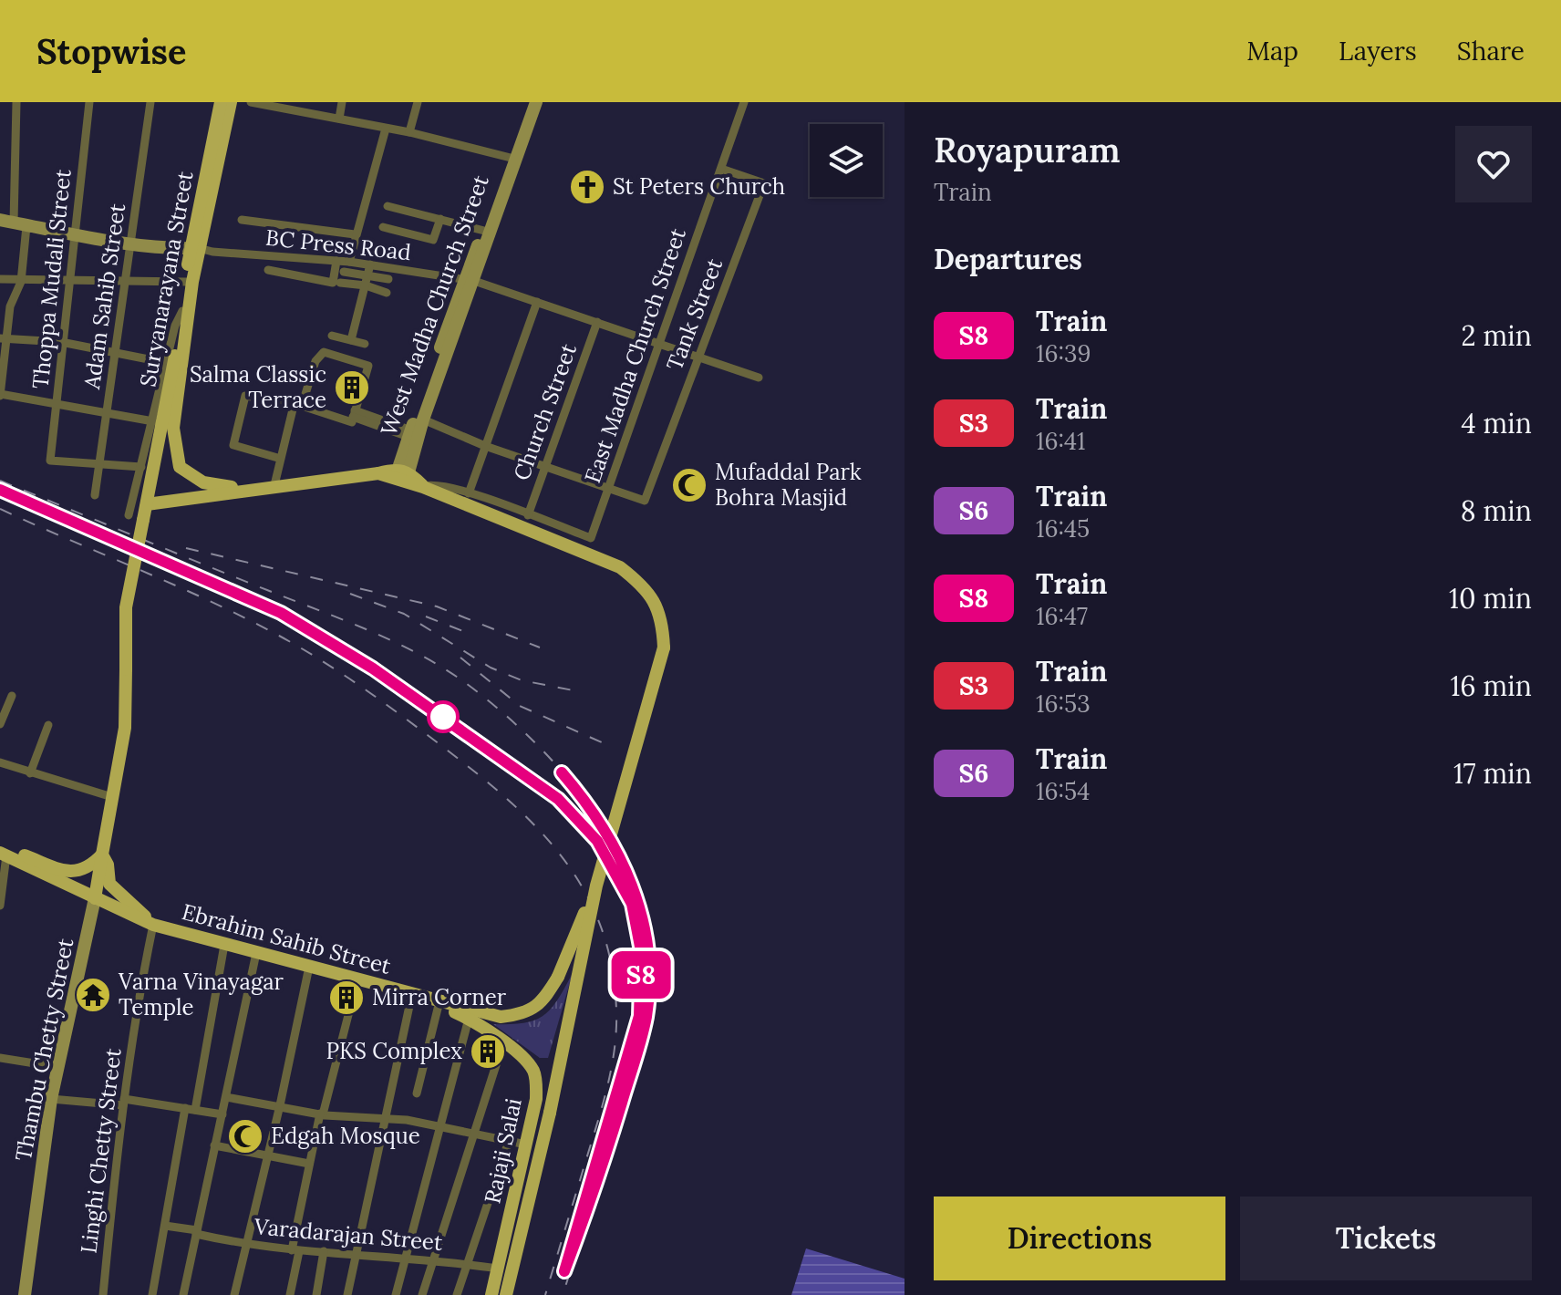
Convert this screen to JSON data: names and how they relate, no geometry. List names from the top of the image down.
{
  "streets": {
    "main road": [
      "Suryanarayana Street",
      "West Madha Church Street",
      "Ebrahim Sahib Street",
      "Thambu Chetty Street",
      "Rajaji Salai"
    ],
    "street": [
      "BC Press Road",
      "Thoppa Mudali Street",
      "Adam Sahib Street",
      "Tank Street",
      "East Madha Church Street",
      "Church Street",
      "Linghi Chetty Street",
      "Varadarajan Street"
    ]
  },
  "crossings": [
    ["BC Press Road", "Suryanarayana Street"],
    ["BC Press Road", "West Madha Church Street"],
    ["BC Press Road", "Tank Street"],
    ["BC Press Road", "East Madha Church Street"],
    ["BC Press Road", "Church Street"],
    ["Thoppa Mudali Street", "Adam Sahib Street"],
    ["Suryanarayana Street", "Ebrahim Sahib Street"],
    ["Suryanarayana Street", "Thambu Chetty Street"],
    ["Tank Street", "East Madha Church Street"],
    ["East Madha Church Street", "Church Street"],
    ["Ebrahim Sahib Street", "Thambu Chetty Street"],
    ["Ebrahim Sahib Street", "Linghi Chetty Street"],
    ["Ebrahim Sahib Street", "Rajaji Salai"],
    ["Rajaji Salai", "Varadarajan Street"]
  ],
  "places": {
    "church": ["St Peters Church"],
    "building": ["Salma Classic Terrace", "Mirra Corner", "PKS Complex"],
    "mosque": ["Mufaddal Park Bohra Masjid", "Edgah Mosque"],
    "temple": ["Varna Vinayagar Temple"]
  },
  "page": {
    "header": "Stopwise",
    "nav": ["Map", "Layers", "Share"],
    "on_map": "S8",
    "heading": [
      ["Royapuram", "Train"],
      "Departures"
    ],
    "list": [
      {
        "mark": "S8",
        "name": "Train",
        "note": "16:39",
        "value": "2 min"
      },
      {
        "mark": "S3",
        "name": "Train",
        "note": "16:41",
        "value": "4 min"
      },
      {
        "mark": "S6",
        "name": "Train",
        "note": "16:45",
        "value": "8 min"
      },
      {
        "mark": "S8",
        "name": "Train",
        "note": "16:47",
        "value": "10 min"
      },
      {
        "mark": "S3",
        "name": "Train",
        "note": "16:53",
        "value": "16 min"
      },
      {
        "mark": "S6",
        "name": "Train",
        "note": "16:54",
        "value": "17 min"
      }
    ],
    "buttons": ["Directions", "Tickets"]
  }
}
